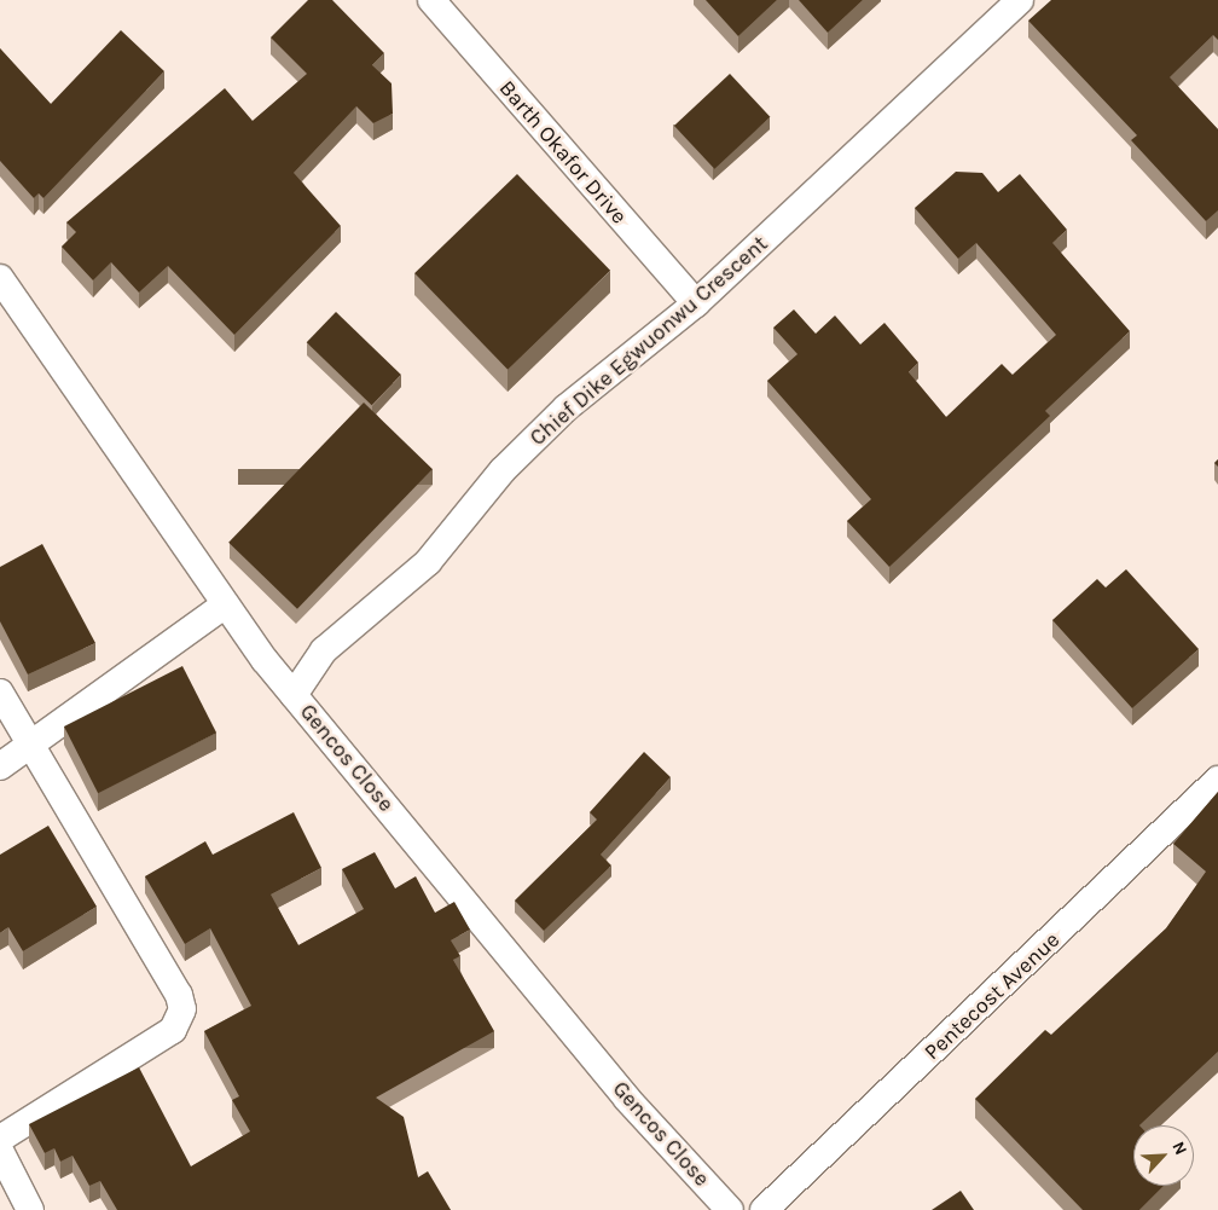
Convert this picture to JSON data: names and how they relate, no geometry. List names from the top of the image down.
{
  "streets": {
    "street": [
      "Barth Okafor Drive",
      "Chief Dike Egwuonwu Crescent",
      "Gencos Close",
      "Pentecost Avenue"
    ]
  },
  "crossings": [
    ["Barth Okafor Drive", "Chief Dike Egwuonwu Crescent"],
    ["Chief Dike Egwuonwu Crescent", "Gencos Close"]
  ],
  "north": "top right"
}
